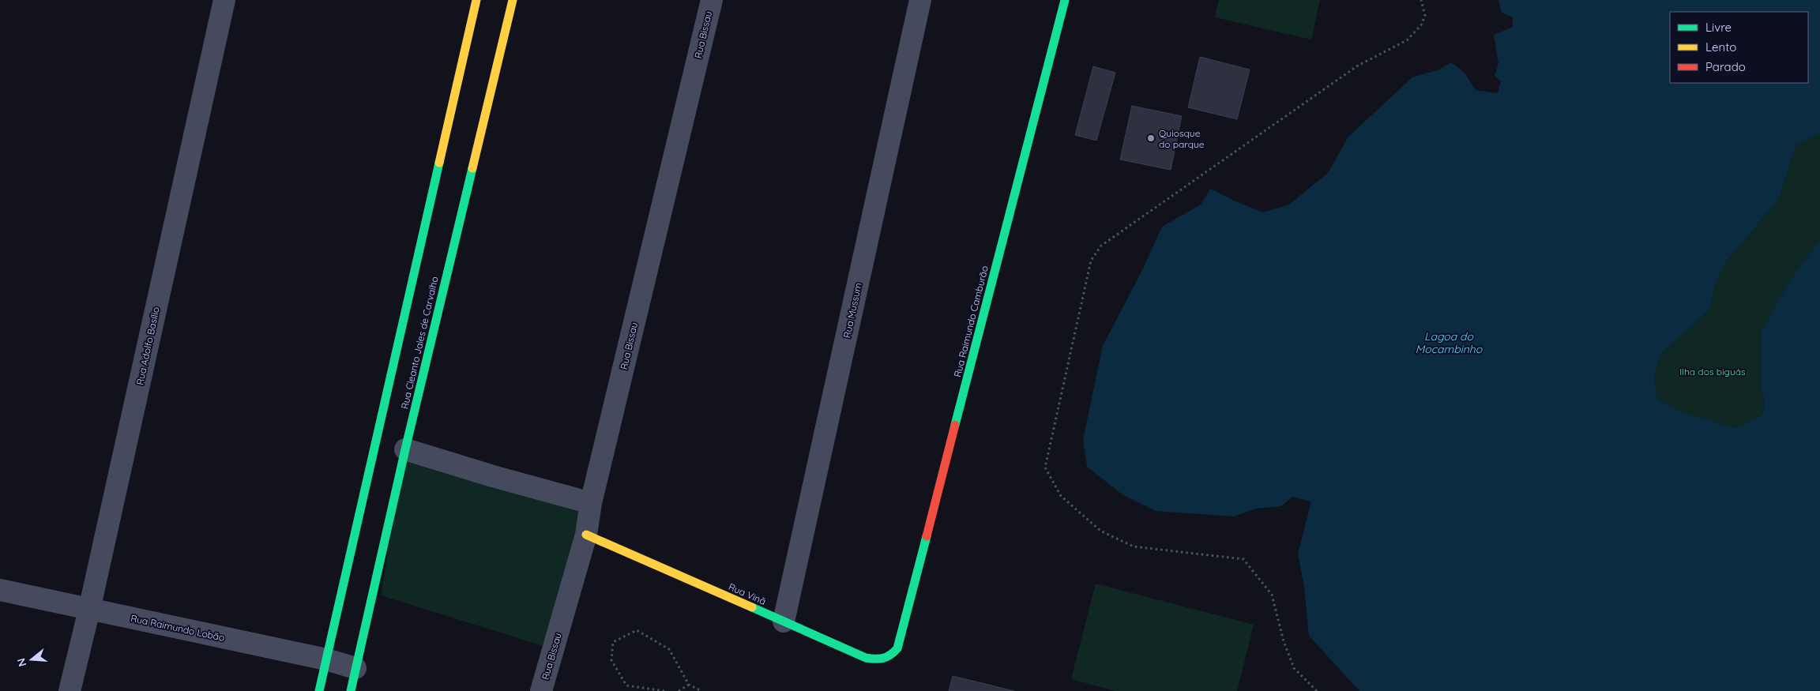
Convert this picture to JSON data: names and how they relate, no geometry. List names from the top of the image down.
{
  "streets": {
    "street": [
      "Rua Bissau",
      "Rua Mussum",
      "Rua Raimundo Camburão",
      "Rua Cleanto Jales de Carvalho",
      "Rua Adolfo Basílio",
      "Rua Vinã",
      "Rua Raimundo Lobão"
    ]
  },
  "crossings": [
    ["Rua Bissau", "Rua Vinã"],
    ["Rua Mussum", "Rua Vinã"],
    ["Rua Raimundo Camburão", "Rua Vinã"],
    ["Rua Cleanto Jales de Carvalho", "Rua Raimundo Lobão"],
    ["Rua Adolfo Basílio", "Rua Raimundo Lobão"]
  ],
  "water": ["Lagoa do Mocambinho"],
  "parks": ["Ilha dos biguás"],
  "places": ["Quiosque do parque"],
  "legend": ["Livre", "Lento", "Parado"],
  "north": "left"
}
